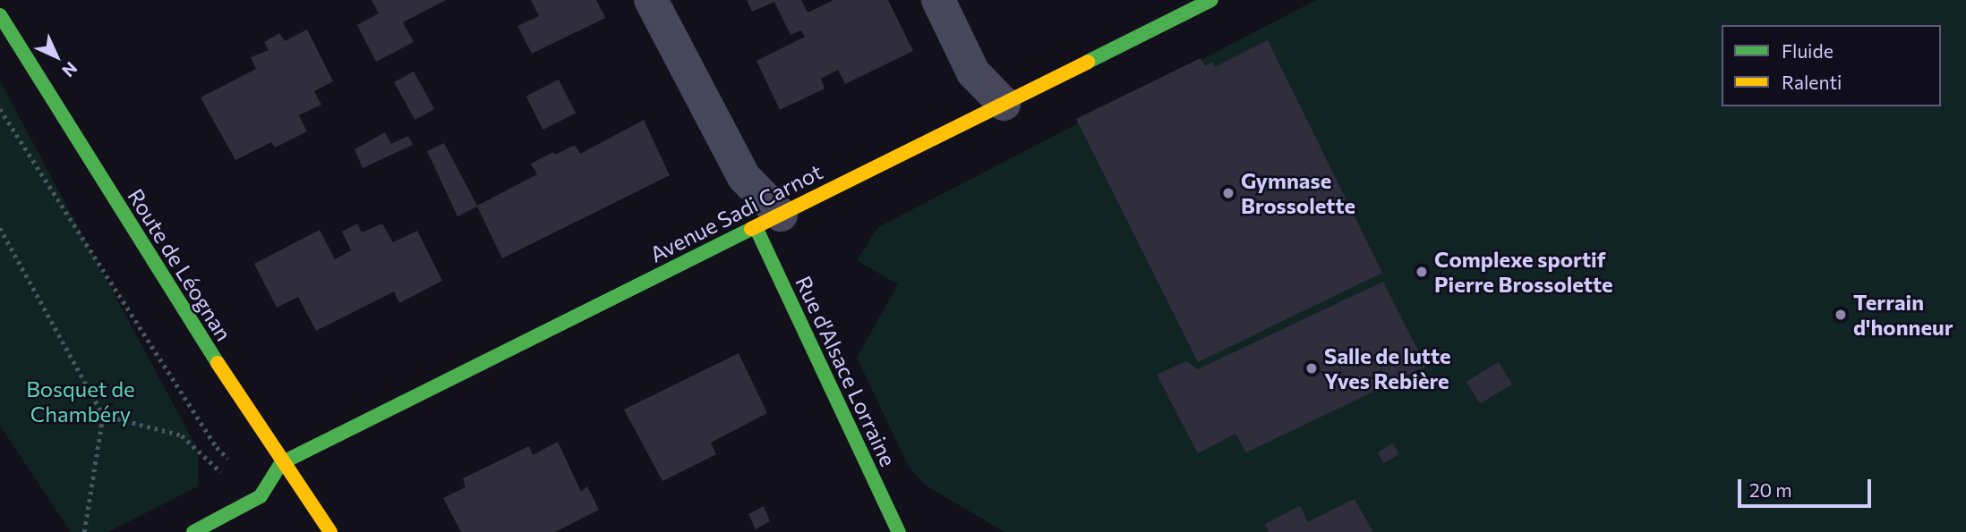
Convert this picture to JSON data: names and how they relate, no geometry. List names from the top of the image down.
{
  "streets": {
    "street": ["Avenue Sadi Carnot", "Route de Léognan", "Rue d'Alsace Lorraine"]
  },
  "crossings": [
    ["Avenue Sadi Carnot", "Route de Léognan"],
    ["Avenue Sadi Carnot", "Rue d'Alsace Lorraine"]
  ],
  "parks": ["Bosquet de Chambéry"],
  "places": [
    "Gymnase Brossolette",
    "Complexe sportif Pierre Brossolette",
    "Terrain d'honneur",
    "Salle de lutte Yves Rebière"
  ],
  "legend": ["Fluide", "Ralenti"],
  "scale_bar": "20 m",
  "north": "bottom right"
}
